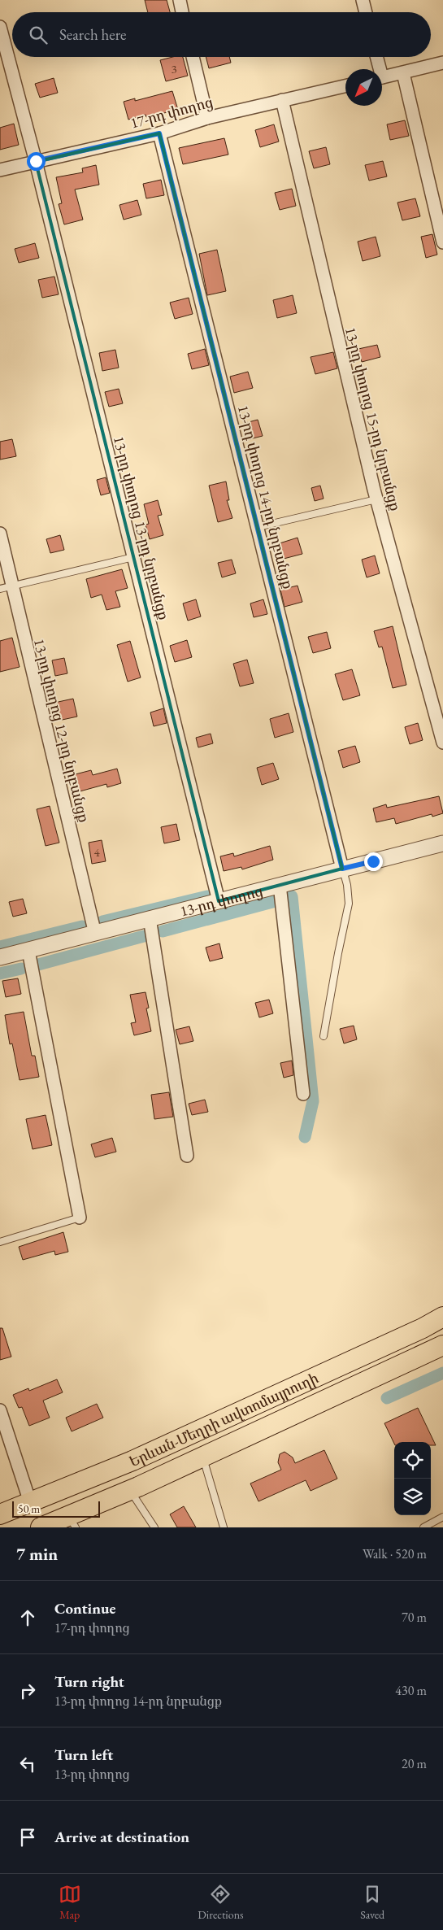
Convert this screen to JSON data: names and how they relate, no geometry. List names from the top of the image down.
{
  "streets": {
    "highway": ["Երևան-Մեղրի ավտոմայրուղի"],
    "street": [
      "17-րդ փողոց",
      "13-րդ փողոց 15-րդ նրբանցք",
      "13-րդ փողոց 14-րդ նրբանցք",
      "13-րդ փողոց 13-րդ նրբանցք",
      "13-րդ փողոց 12-րդ նրբանցք",
      "13-րդ փողոց"
    ]
  },
  "crossings": [
    ["17-րդ փողոց", "13-րդ փողոց 15-րդ նրբանցք"],
    ["17-րդ փողոց", "13-րդ փողոց 14-րդ նրբանցք"],
    ["17-րդ փողոց", "13-րդ փողոց 13-րդ նրբանցք"],
    ["13-րդ փողոց 14-րդ նրբանցք", "13-րդ փողոց"],
    ["13-րդ փողոց 13-րդ նրբանցք", "13-րդ փողոց"],
    ["13-րդ փողոց 12-րդ նրբանցք", "13-րդ փողոց"]
  ],
  "house_numbers": ["3", "4"],
  "scale_bar": "50 m",
  "north": "bottom left",
  "page": {
    "search": "Search here",
    "scale": "50 m",
    "heading": ["7 min", "Walk · 520 m"],
    "list": [
      ["Continue", "17-րդ փողոց", "70 m"],
      ["Turn right", "13-րդ փողոց 14-րդ նրբանցք", "430 m"],
      ["Turn left", "13-րդ փողոց", "20 m"],
      "Arrive at destination"
    ],
    "nav": ["Map", "Directions", "Saved"]
  }
}
